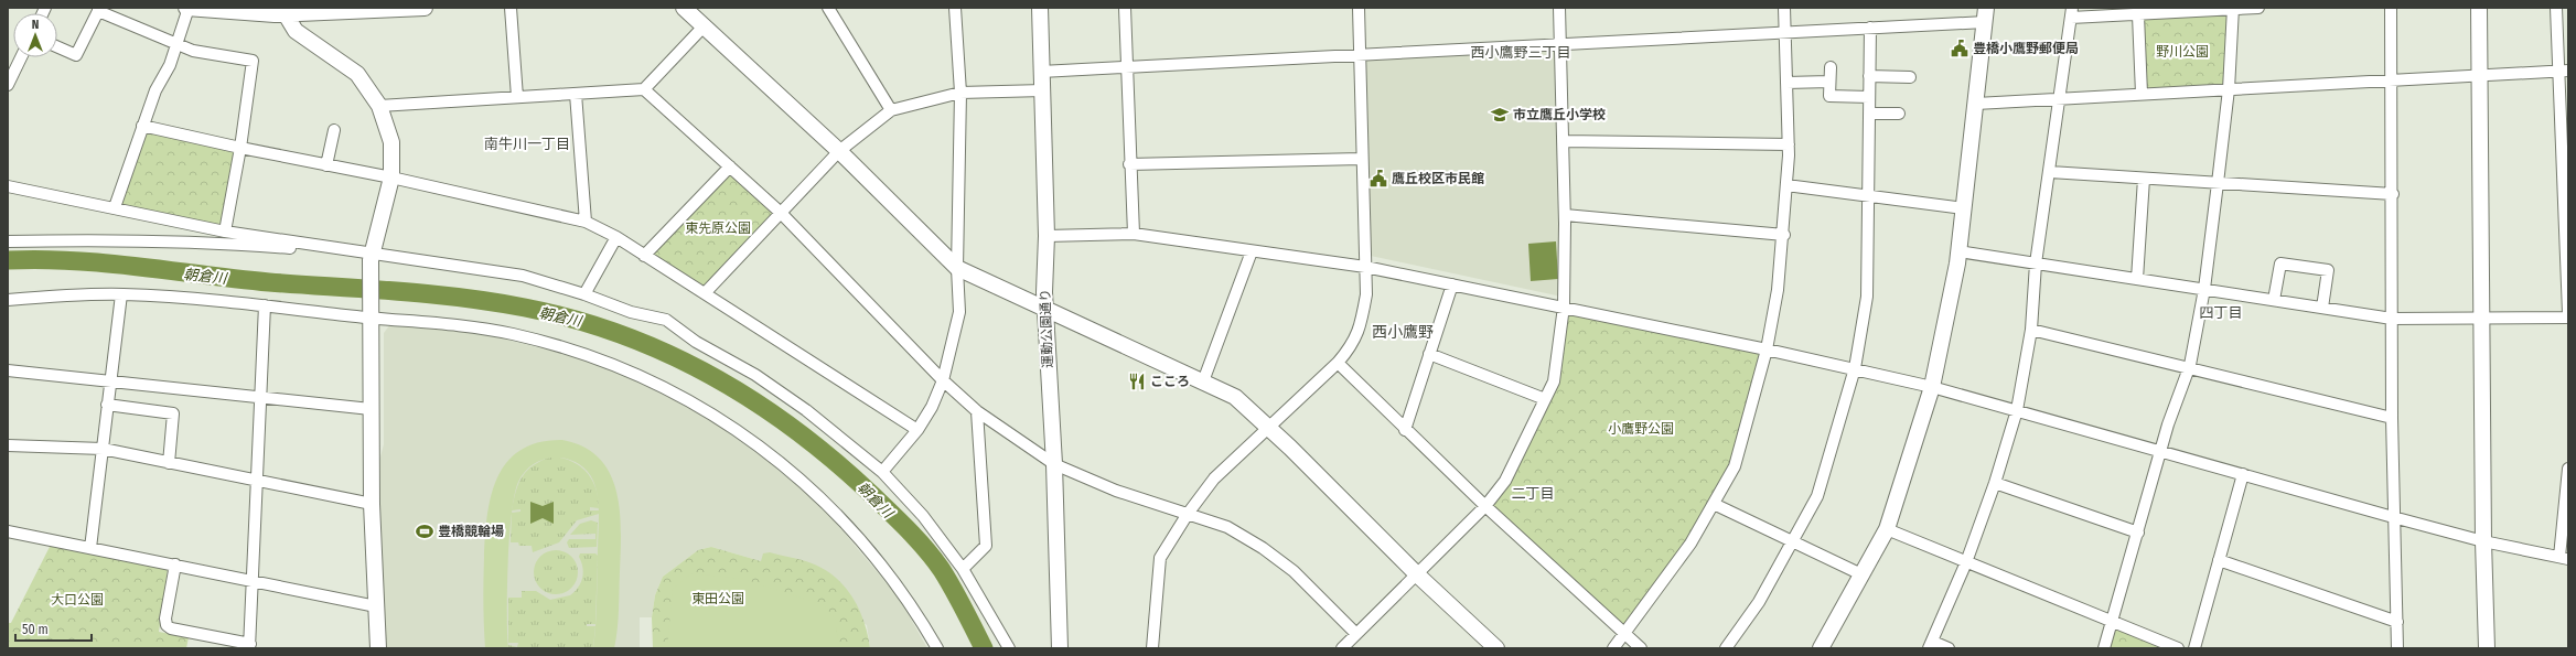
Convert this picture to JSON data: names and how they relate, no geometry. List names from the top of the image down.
{
  "streets": {
    "street": ["運動公園通り"]
  },
  "districts": [
    "西小鷹野三丁目",
    "南牛川一丁目",
    "四丁目",
    "西小鷹野",
    "二丁目"
  ],
  "water": ["朝倉川"],
  "parks": [
    "野川公園",
    "東先原公園",
    "小鷹野公園",
    "東田公園",
    "大口公園"
  ],
  "places": {
    "public building": ["豊橋小鷹野郵便局", "鷹丘校区市民館"],
    "school or university": ["市立鷹丘小学校"],
    "restaurant": ["こころ"],
    "sports": ["豊橋競輪場"]
  },
  "scale_bar": "50 m",
  "north": "top"
}
